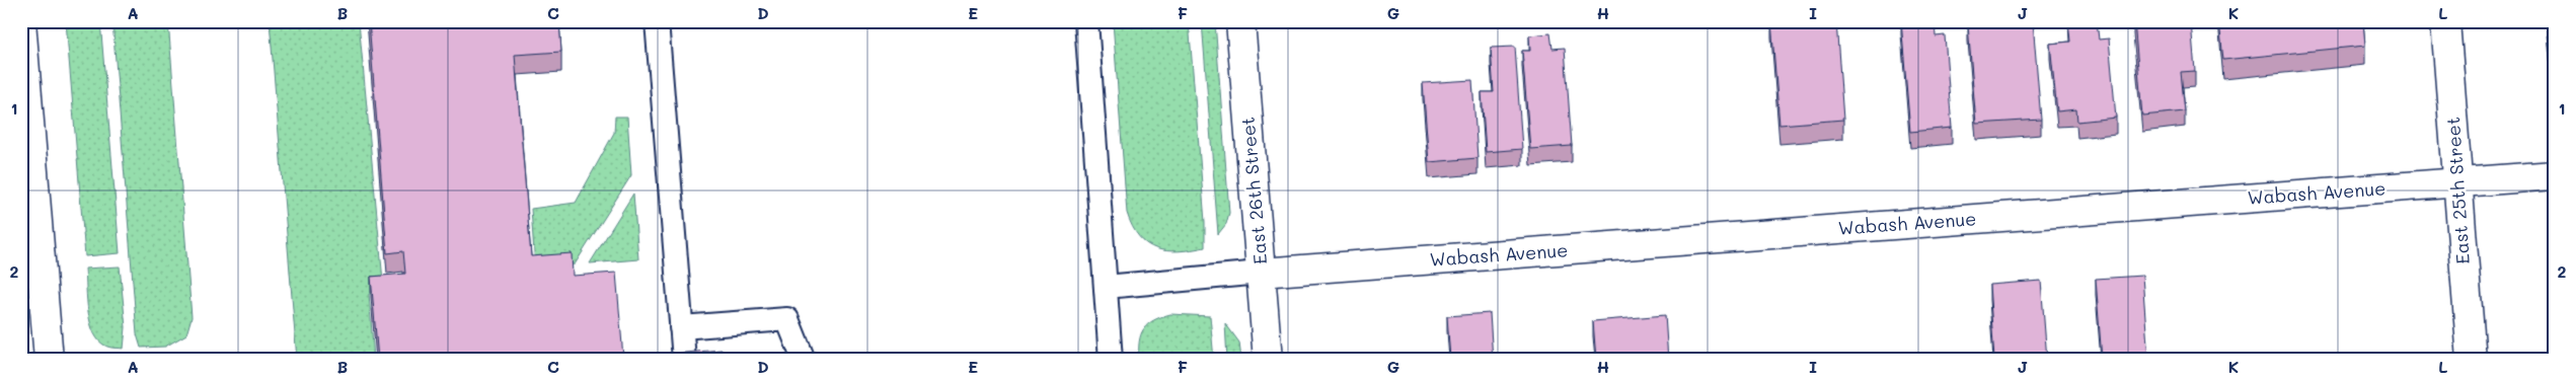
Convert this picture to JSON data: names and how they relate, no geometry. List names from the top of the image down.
{
  "streets": {
    "street": ["East 26th Street", "East 25th Street", "Wabash Avenue"]
  },
  "crossings": [
    ["East 26th Street", "Wabash Avenue"],
    ["East 25th Street", "Wabash Avenue"]
  ],
  "grid": {
    "columns": [
      "A",
      "B",
      "C",
      "D",
      "E",
      "F",
      "G",
      "H",
      "I",
      "J",
      "K",
      "L"
    ],
    "rows": ["1", "2"]
  }
}
